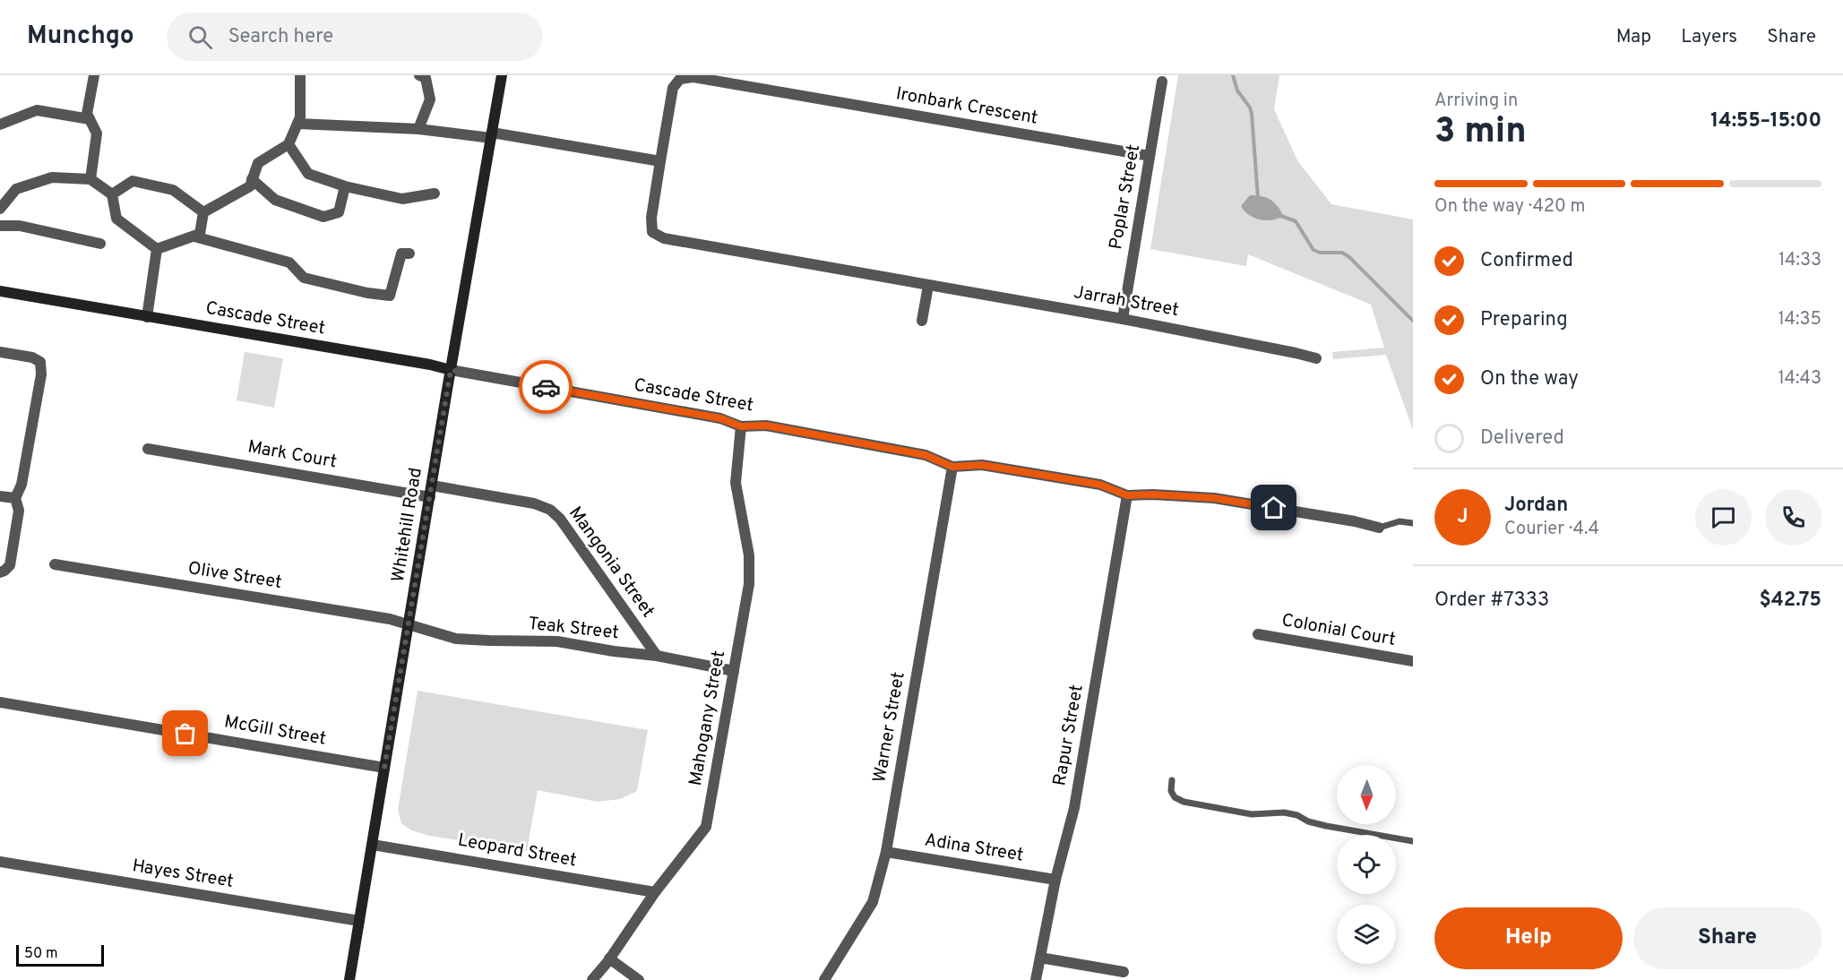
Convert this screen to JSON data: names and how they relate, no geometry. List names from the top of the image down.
{
  "streets": {
    "street": [
      "Ironbark Crescent",
      "Poplar Street",
      "Jarrah Street",
      "Cascade Street",
      "Mark Court",
      "Whitehill Road",
      "Mangonia Street",
      "Olive Street",
      "Teak Street",
      "Colonial Court",
      "Mahogany Street",
      "Warner Street",
      "McGill Street",
      "Rapur Street",
      "Adina Street",
      "Leopard Street",
      "Hayes Street"
    ]
  },
  "crossings": [
    ["Ironbark Crescent", "Poplar Street"],
    ["Ironbark Crescent", "Jarrah Street"],
    ["Poplar Street", "Jarrah Street"],
    ["Cascade Street", "Whitehill Road"],
    ["Cascade Street", "Mahogany Street"],
    ["Cascade Street", "Warner Street"],
    ["Cascade Street", "Rapur Street"],
    ["Mark Court", "Whitehill Road"],
    ["Mark Court", "Mangonia Street"],
    ["Whitehill Road", "Mangonia Street"],
    ["Whitehill Road", "Olive Street"],
    ["Whitehill Road", "Teak Street"],
    ["Whitehill Road", "McGill Street"],
    ["Whitehill Road", "Leopard Street"],
    ["Whitehill Road", "Hayes Street"],
    ["Mangonia Street", "Teak Street"],
    ["Olive Street", "Teak Street"],
    ["Teak Street", "Mahogany Street"],
    ["Mahogany Street", "Leopard Street"],
    ["Warner Street", "Adina Street"],
    ["Rapur Street", "Adina Street"]
  ],
  "scale_bar": "50 m",
  "north": "bottom",
  "page": {
    "header": "Munchgo",
    "search": "Search here",
    "nav": ["Map", "Layers", "Share"],
    "heading": ["3 min", "Arriving in", "14:55–15:00"],
    "panel": [
      "Jordan",
      "Courier · 4.4",
      "Order #7333",
      "$42.75"
    ],
    "bar": "On the way · 420 m",
    "list": [
      ["Confirmed", "14:33"],
      ["Preparing", "14:35"],
      ["On the way", "14:43"],
      "Delivered"
    ],
    "round": "J",
    "buttons": ["Help", "Share"],
    "scale": "50 m"
  }
}
